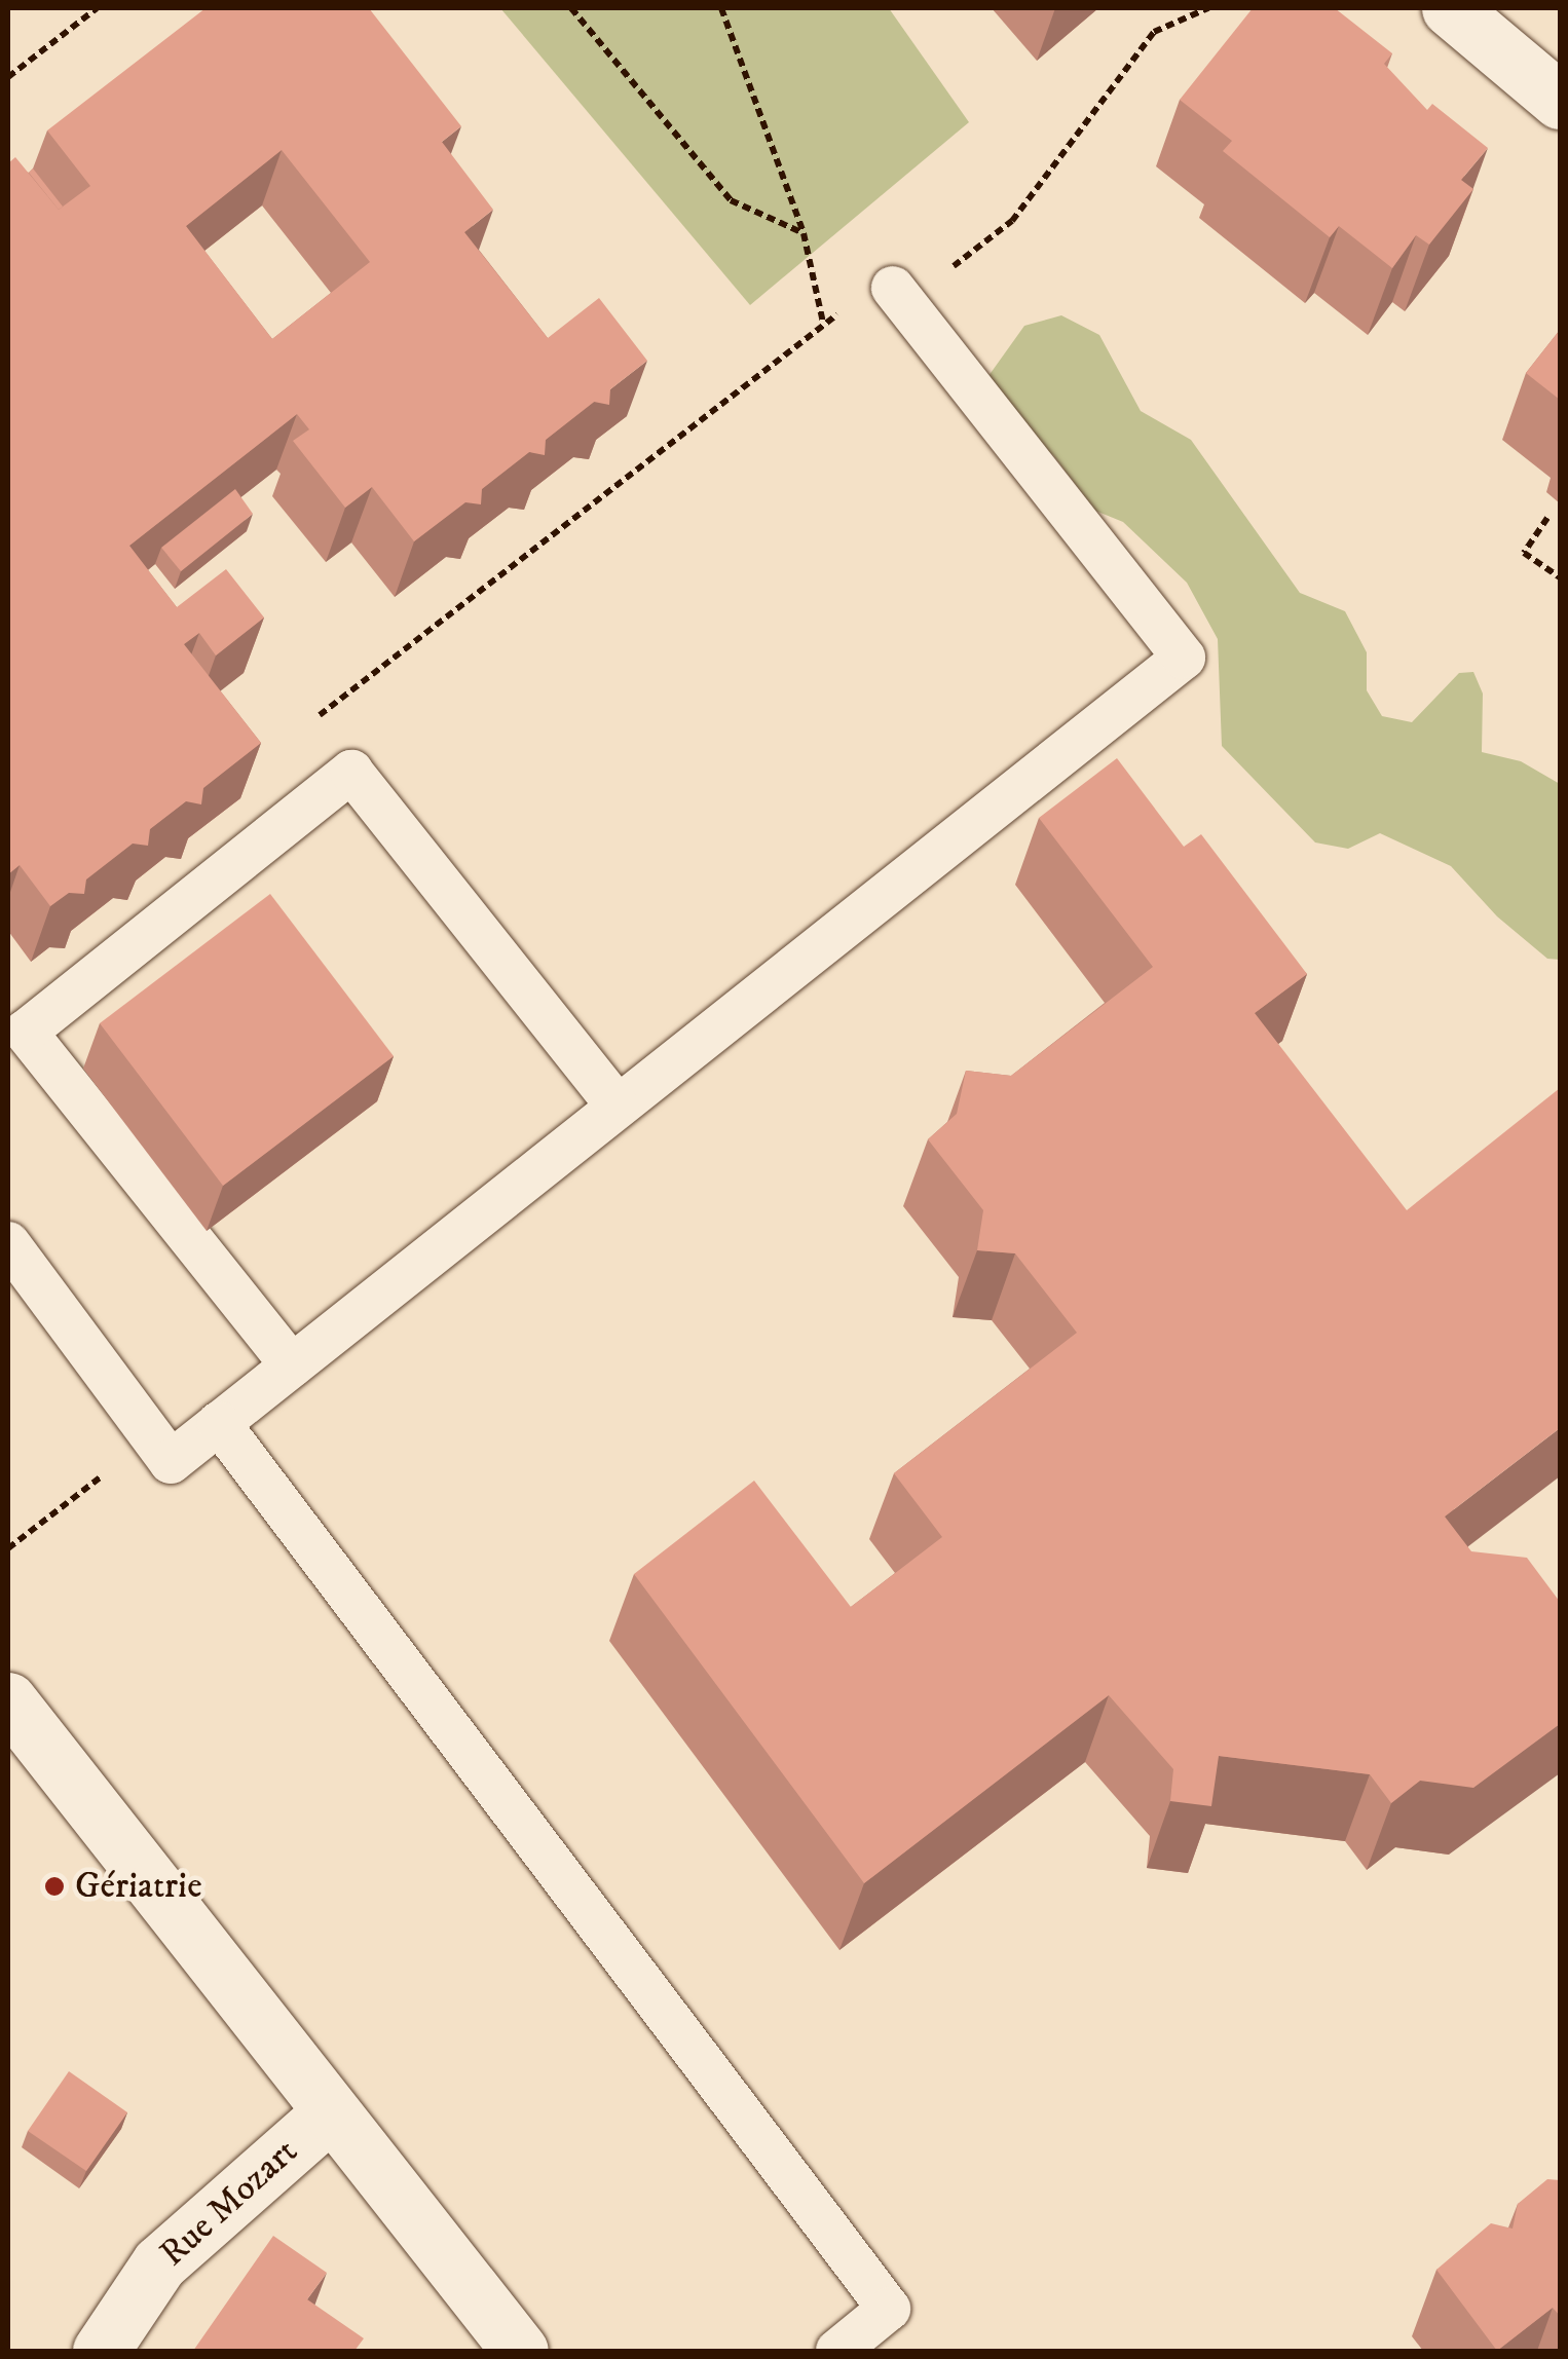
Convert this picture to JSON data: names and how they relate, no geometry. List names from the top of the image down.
{
  "streets": {
    "street": ["Rue Mozart"]
  },
  "places": ["Gériatrie"]
}
